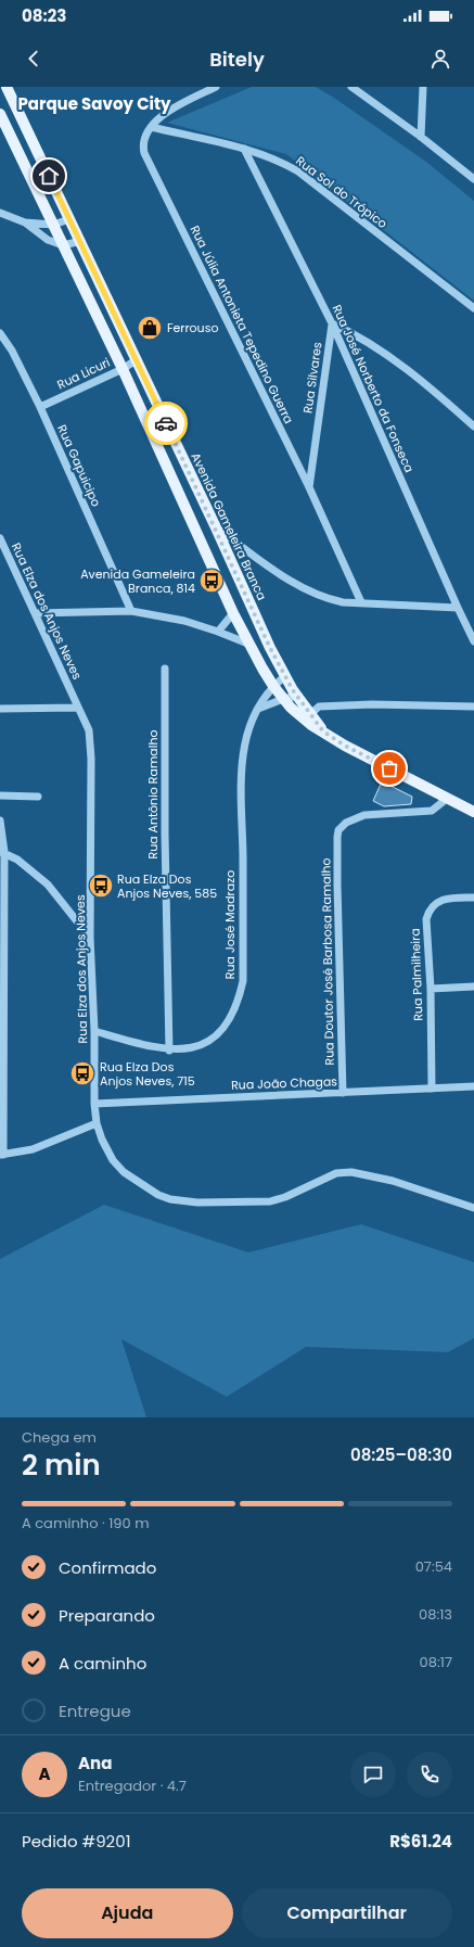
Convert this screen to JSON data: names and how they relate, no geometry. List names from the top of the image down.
{
  "streets": {
    "main road": ["Avenida Gameleira Branca"],
    "street": [
      "Rua Sol do Trópico",
      "Rua Júlia Antonieta Tepedino Guerra",
      "Rua Licuri",
      "Rua Silvares",
      "Rua José Norberto da Fonseca",
      "Rua Gapuicipo",
      "Rua Elza dos Anjos Neves",
      "Rua Antônio Ramalho",
      "Rua José Madrazo",
      "Rua Doutor José Barbosa Ramalho",
      "Rua Palmilheira",
      "Rua João Chagas"
    ]
  },
  "crossings": [
    ["Rua Sol do Trópico", "Rua Júlia Antonieta Tepedino Guerra"],
    ["Rua Sol do Trópico", "Rua José Norberto da Fonseca"],
    ["Rua Júlia Antonieta Tepedino Guerra", "Rua Silvares"],
    ["Rua Licuri", "Rua Gapuicipo"],
    ["Rua Licuri", "Avenida Gameleira Branca"],
    ["Rua Silvares", "Rua José Norberto da Fonseca"],
    ["Avenida Gameleira Branca", "Rua José Madrazo"],
    ["Rua Elza dos Anjos Neves", "Rua José Madrazo"],
    ["Rua Elza dos Anjos Neves", "Rua João Chagas"],
    ["Rua Antônio Ramalho", "Rua José Madrazo"],
    ["Rua Doutor José Barbosa Ramalho", "Rua João Chagas"],
    ["Rua Palmilheira", "Rua João Chagas"]
  ],
  "districts": ["Parque Savoy City"],
  "places": {
    "shop": ["Ferrouso"],
    "bus stop": ["Avenida Gameleira Branca, 814", "Rua Elza Dos Anjos Neves, 585", "Rua Elza Dos Anjos Neves, 715"]
  },
  "page": {
    "status": "08:23",
    "header": "Bitely",
    "heading": ["2 min", "Chega em", "08:25–08:30"],
    "panel": [
      "Ana",
      "Entregador · 4.7",
      "Pedido #9201",
      "R$61.24"
    ],
    "bar": "A caminho · 190 m",
    "list": [
      ["Confirmado", "07:54"],
      ["Preparando", "08:13"],
      ["A caminho", "08:17"],
      "Entregue"
    ],
    "round": "A",
    "buttons": ["Ajuda", "Compartilhar"]
  }
}
